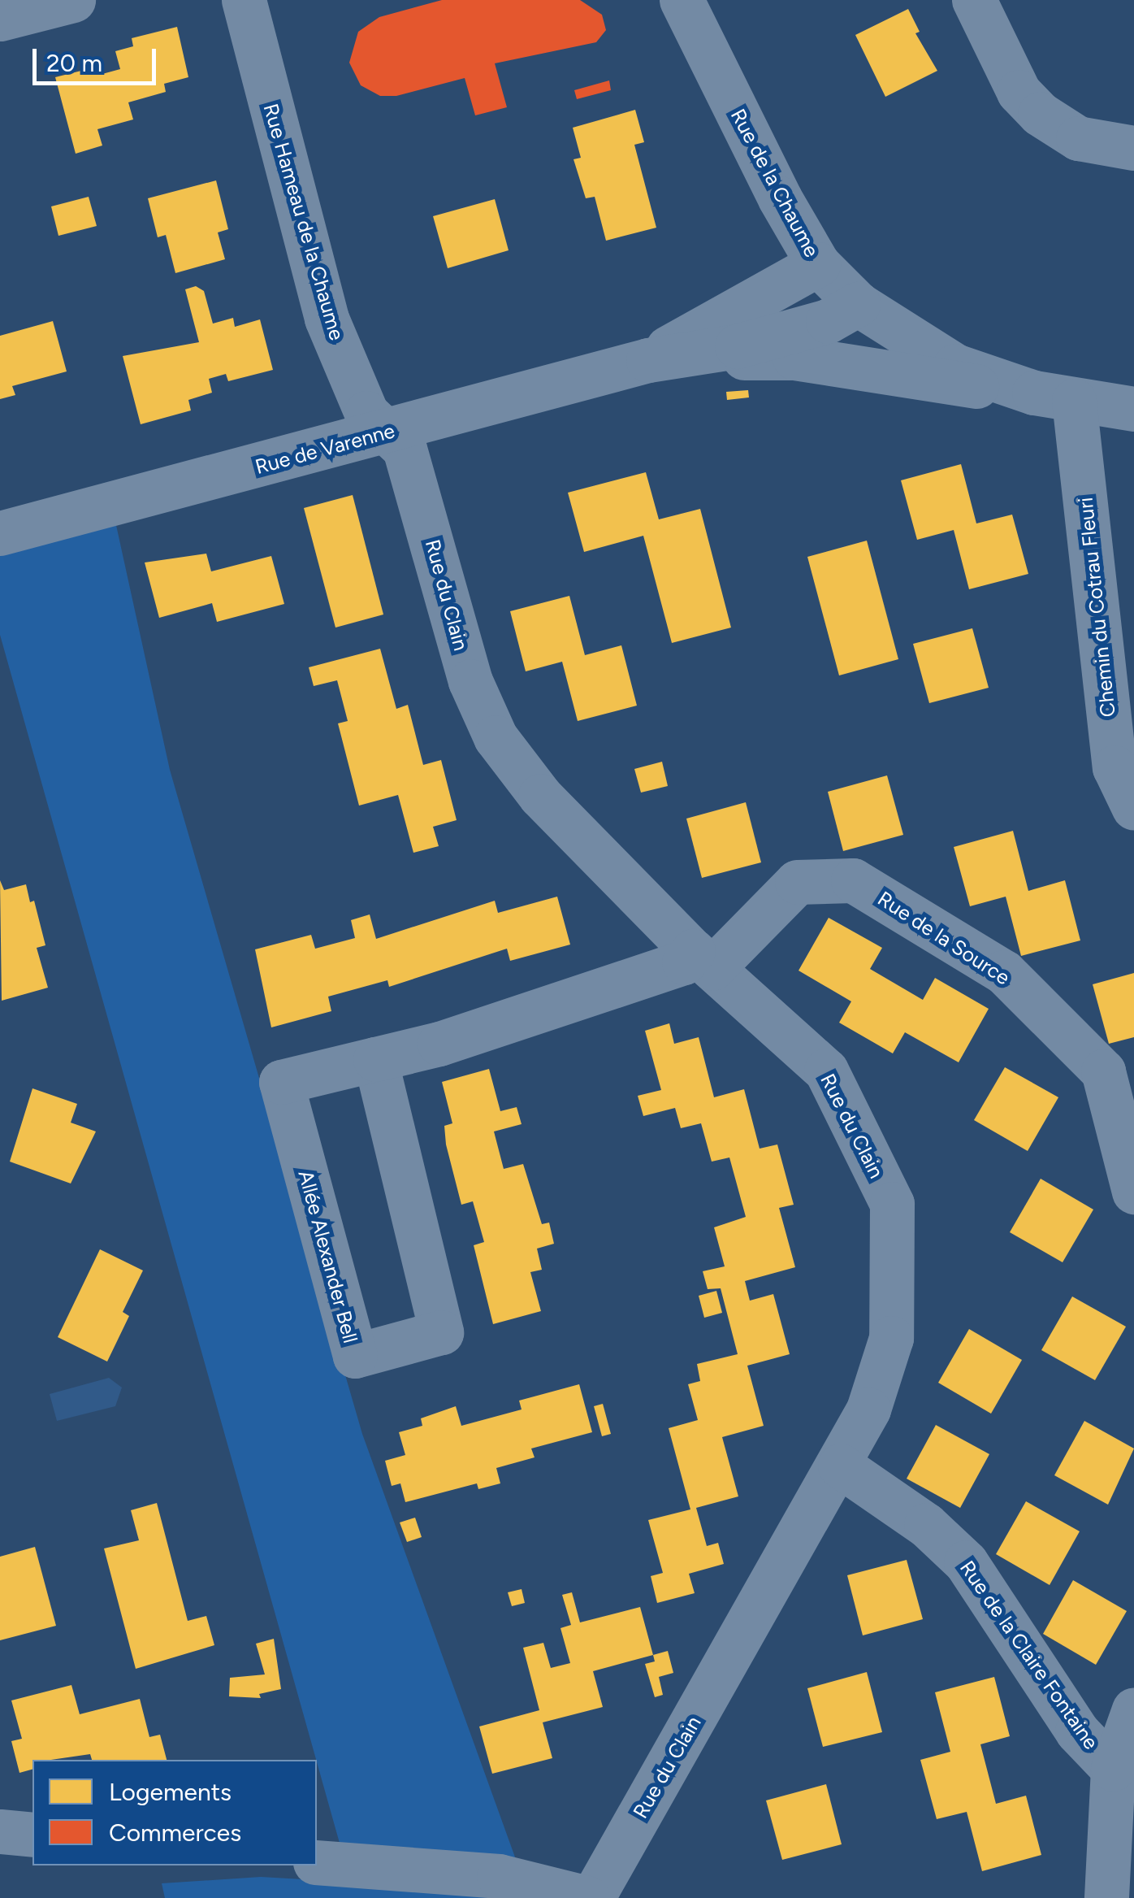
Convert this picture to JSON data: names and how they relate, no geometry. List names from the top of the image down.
{
  "streets": {
    "street": [
      "Rue de la Chaume",
      "Rue Hameau de la Chaume",
      "Rue de Varenne",
      "Rue du Clain",
      "Chemin du Cotrau Fleuri",
      "Rue de la Source",
      "Allée Alexander Bell",
      "Rue de la Claire Fontaine"
    ]
  },
  "crossings": [
    ["Rue de la Chaume", "Rue de Varenne"],
    ["Rue de la Chaume", "Chemin du Cotrau Fleuri"],
    ["Rue Hameau de la Chaume", "Rue de Varenne"],
    ["Rue Hameau de la Chaume", "Rue du Clain"],
    ["Rue de Varenne", "Rue du Clain"],
    ["Rue de Varenne", "Chemin du Cotrau Fleuri"],
    ["Rue du Clain", "Rue de la Source"],
    ["Rue du Clain", "Allée Alexander Bell"],
    ["Rue du Clain", "Rue de la Claire Fontaine"],
    ["Rue de la Source", "Allée Alexander Bell"]
  ],
  "legend": ["Logements", "Commerces"],
  "scale_bar": "20 m"
}
